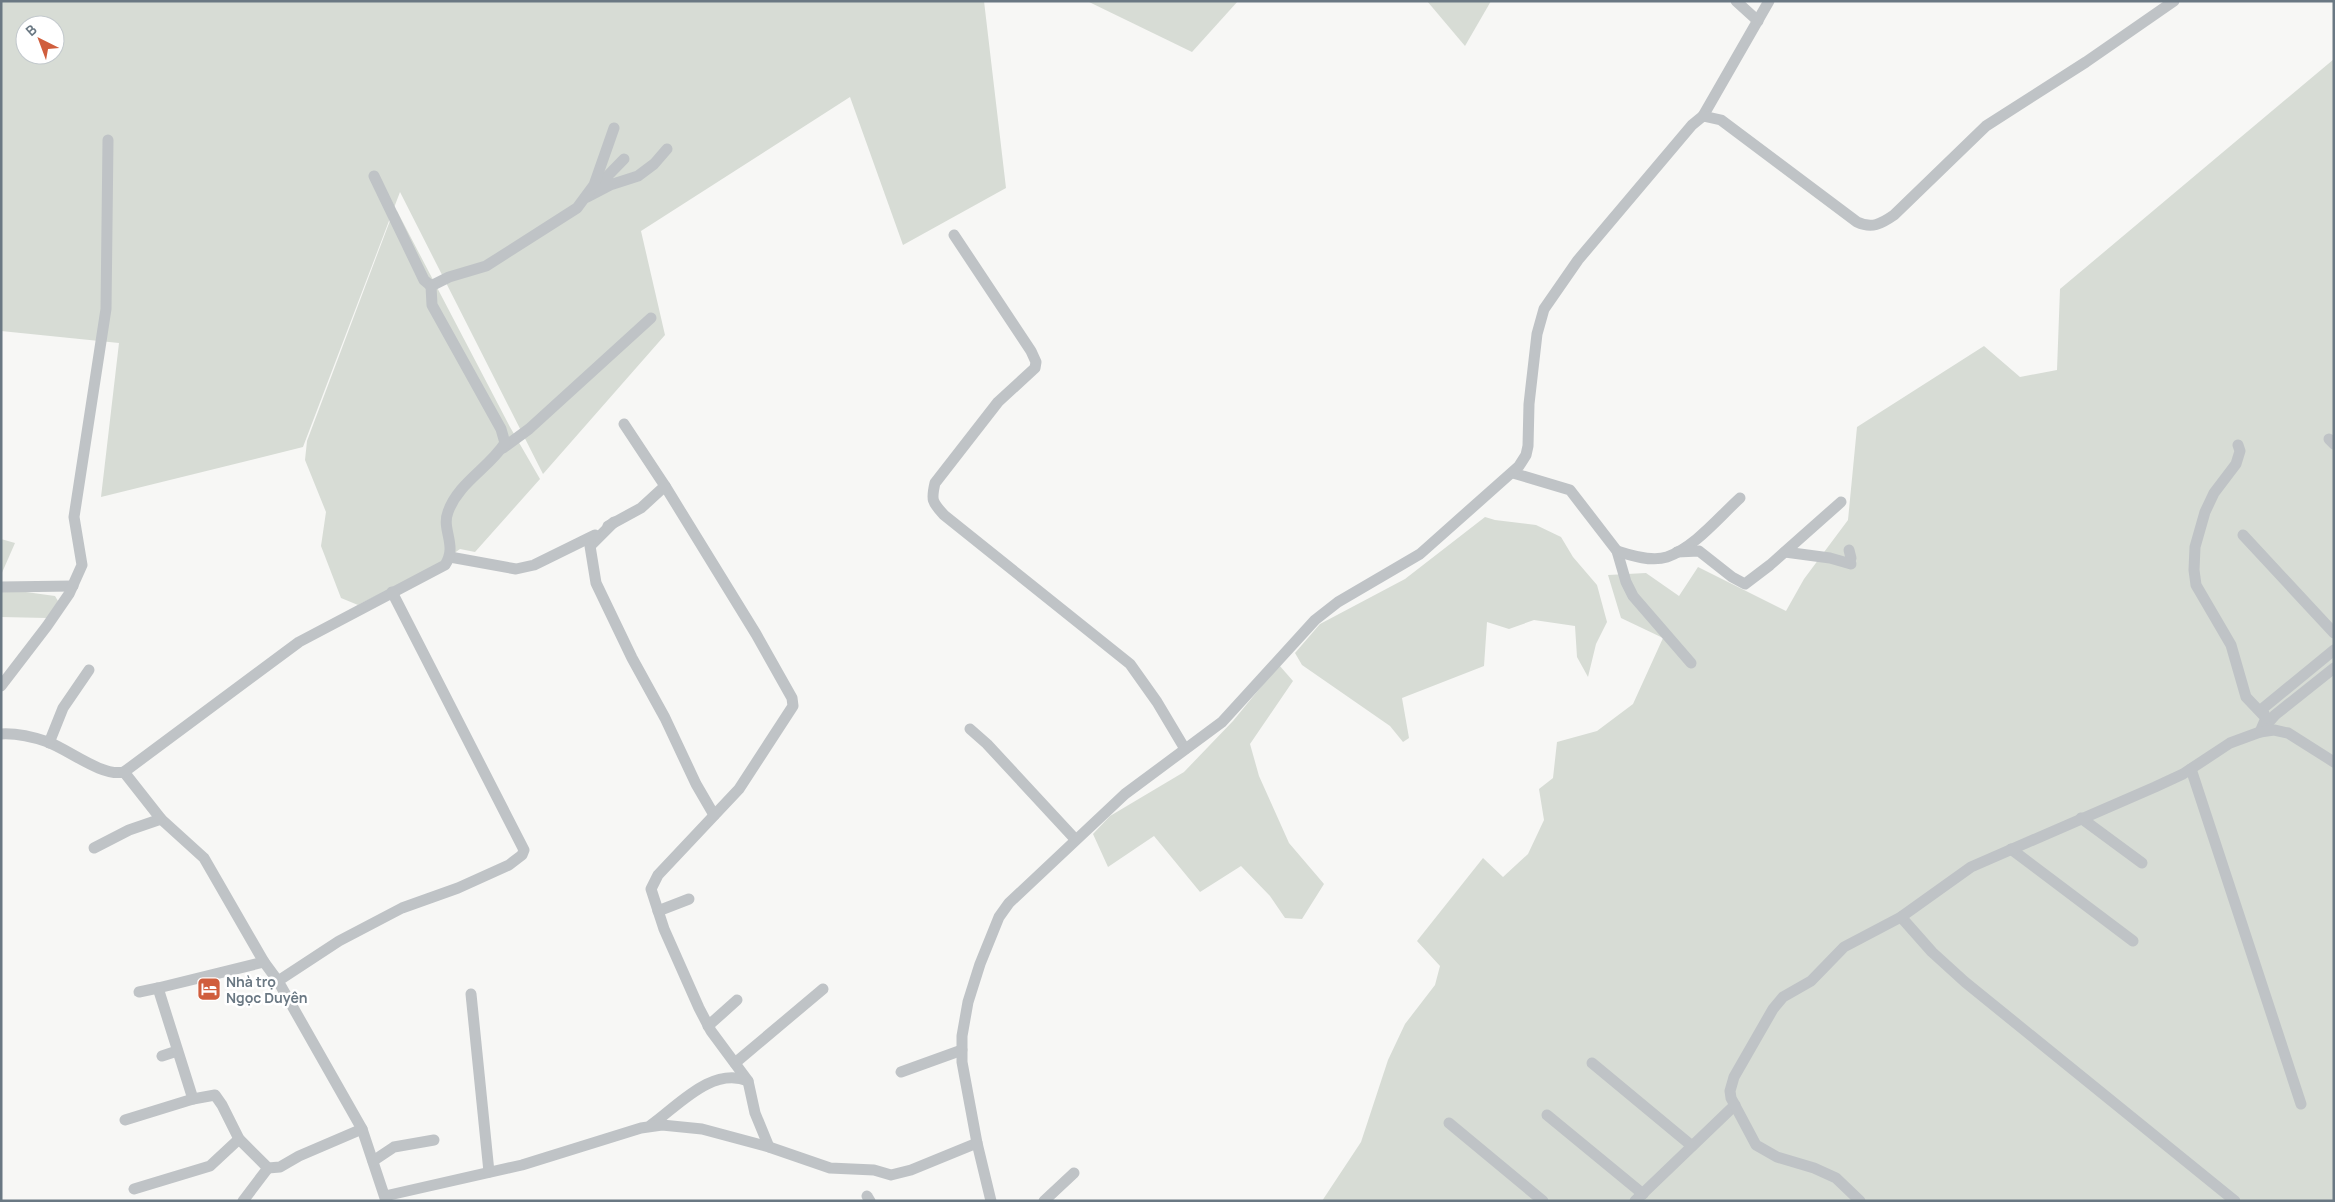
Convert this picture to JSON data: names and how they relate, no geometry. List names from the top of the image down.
{
  "places": {
    "hotel": ["Nhà trọ Ngọc Duyên"]
  },
  "north": "top left"
}
